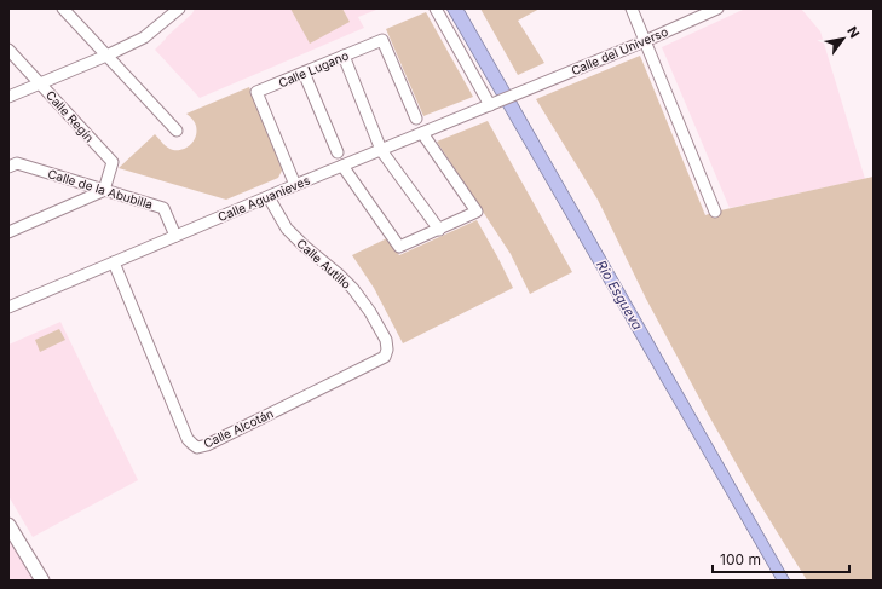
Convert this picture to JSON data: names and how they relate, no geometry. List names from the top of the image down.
{
  "streets": {
    "street": [
      "Calle del Universo",
      "Calle Lugano",
      "Calle Regín",
      "Calle de la Abubilla",
      "Calle Aguanieves",
      "Calle Autillo",
      "Calle Alcotán"
    ]
  },
  "crossings": [
    ["Calle del Universo", "Calle Aguanieves"],
    ["Calle Lugano", "Calle Aguanieves"],
    ["Calle Regín", "Calle de la Abubilla"],
    ["Calle de la Abubilla", "Calle Aguanieves"],
    ["Calle Aguanieves", "Calle Autillo"],
    ["Calle Aguanieves", "Calle Alcotán"],
    ["Calle Autillo", "Calle Alcotán"]
  ],
  "water": ["Río Esgueva"],
  "scale_bar": "100 m",
  "north": "top right"
}
